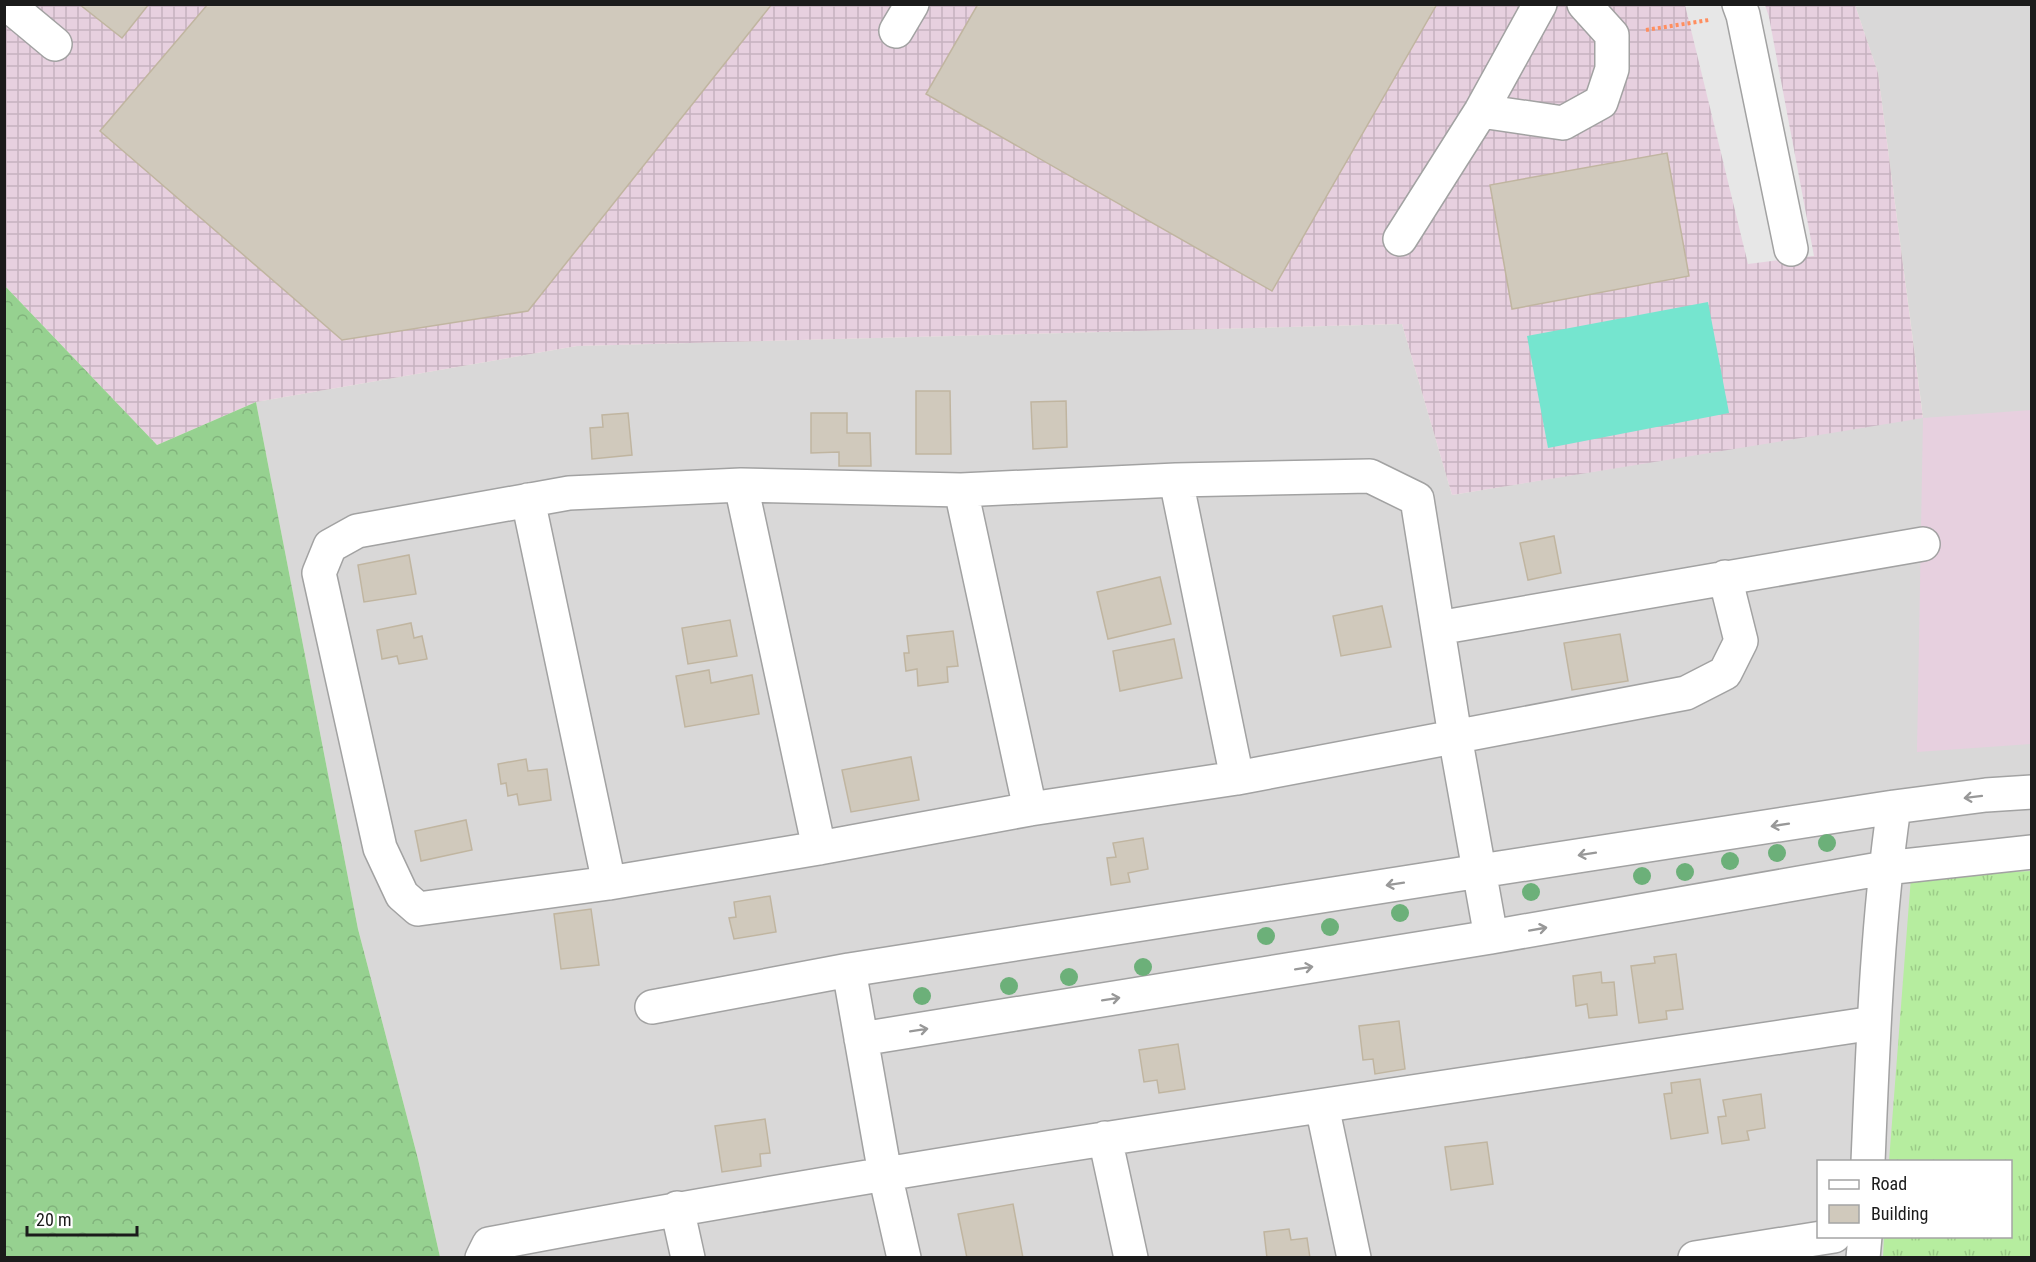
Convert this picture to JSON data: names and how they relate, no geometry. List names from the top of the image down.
{
  "legend": ["Road", "Building"],
  "scale_bar": "20 m"
}
